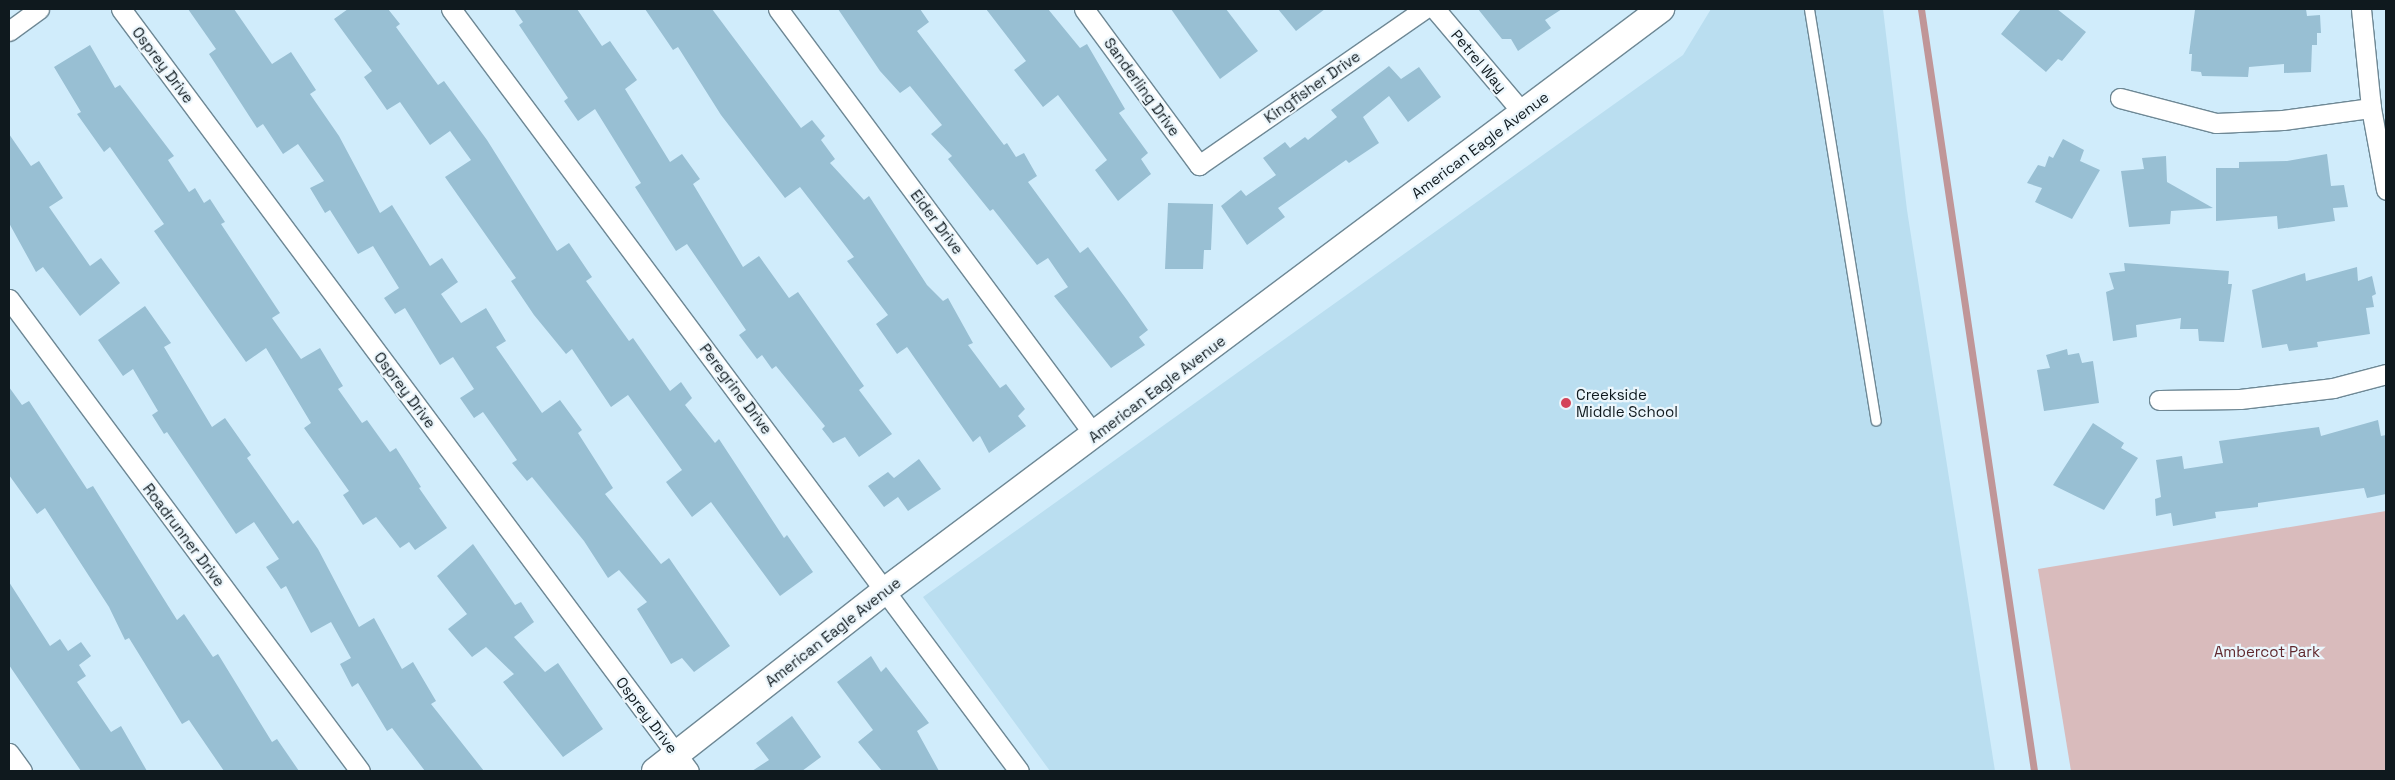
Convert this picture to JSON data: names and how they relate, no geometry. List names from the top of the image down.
{
  "streets": {
    "street": [
      "Petrel Way",
      "Osprey Drive",
      "Sanderling Drive",
      "Kingfisher Drive",
      "American Eagle Avenue",
      "Eider Drive",
      "Peregrine Drive",
      "Roadrunner Drive"
    ]
  },
  "crossings": [
    ["Petrel Way", "American Eagle Avenue"],
    ["Osprey Drive", "American Eagle Avenue"],
    ["Sanderling Drive", "Kingfisher Drive"],
    ["American Eagle Avenue", "Eider Drive"],
    ["American Eagle Avenue", "Peregrine Drive"]
  ],
  "parks": ["Ambercot Park"],
  "places": ["Creekside Middle School"]
}
